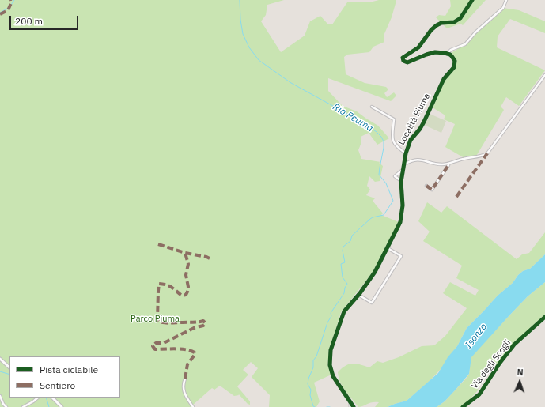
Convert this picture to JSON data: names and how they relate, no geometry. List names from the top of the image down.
{
  "streets": {
    "street": ["Località Piuma", "Via degli Scogli"]
  },
  "water": ["Rio Peuma", "Isonzo"],
  "parks": ["Parco Piuma"],
  "legend": ["Pista ciclabile", "Sentiero"],
  "scale_bar": "200 m",
  "north": "top"
}
